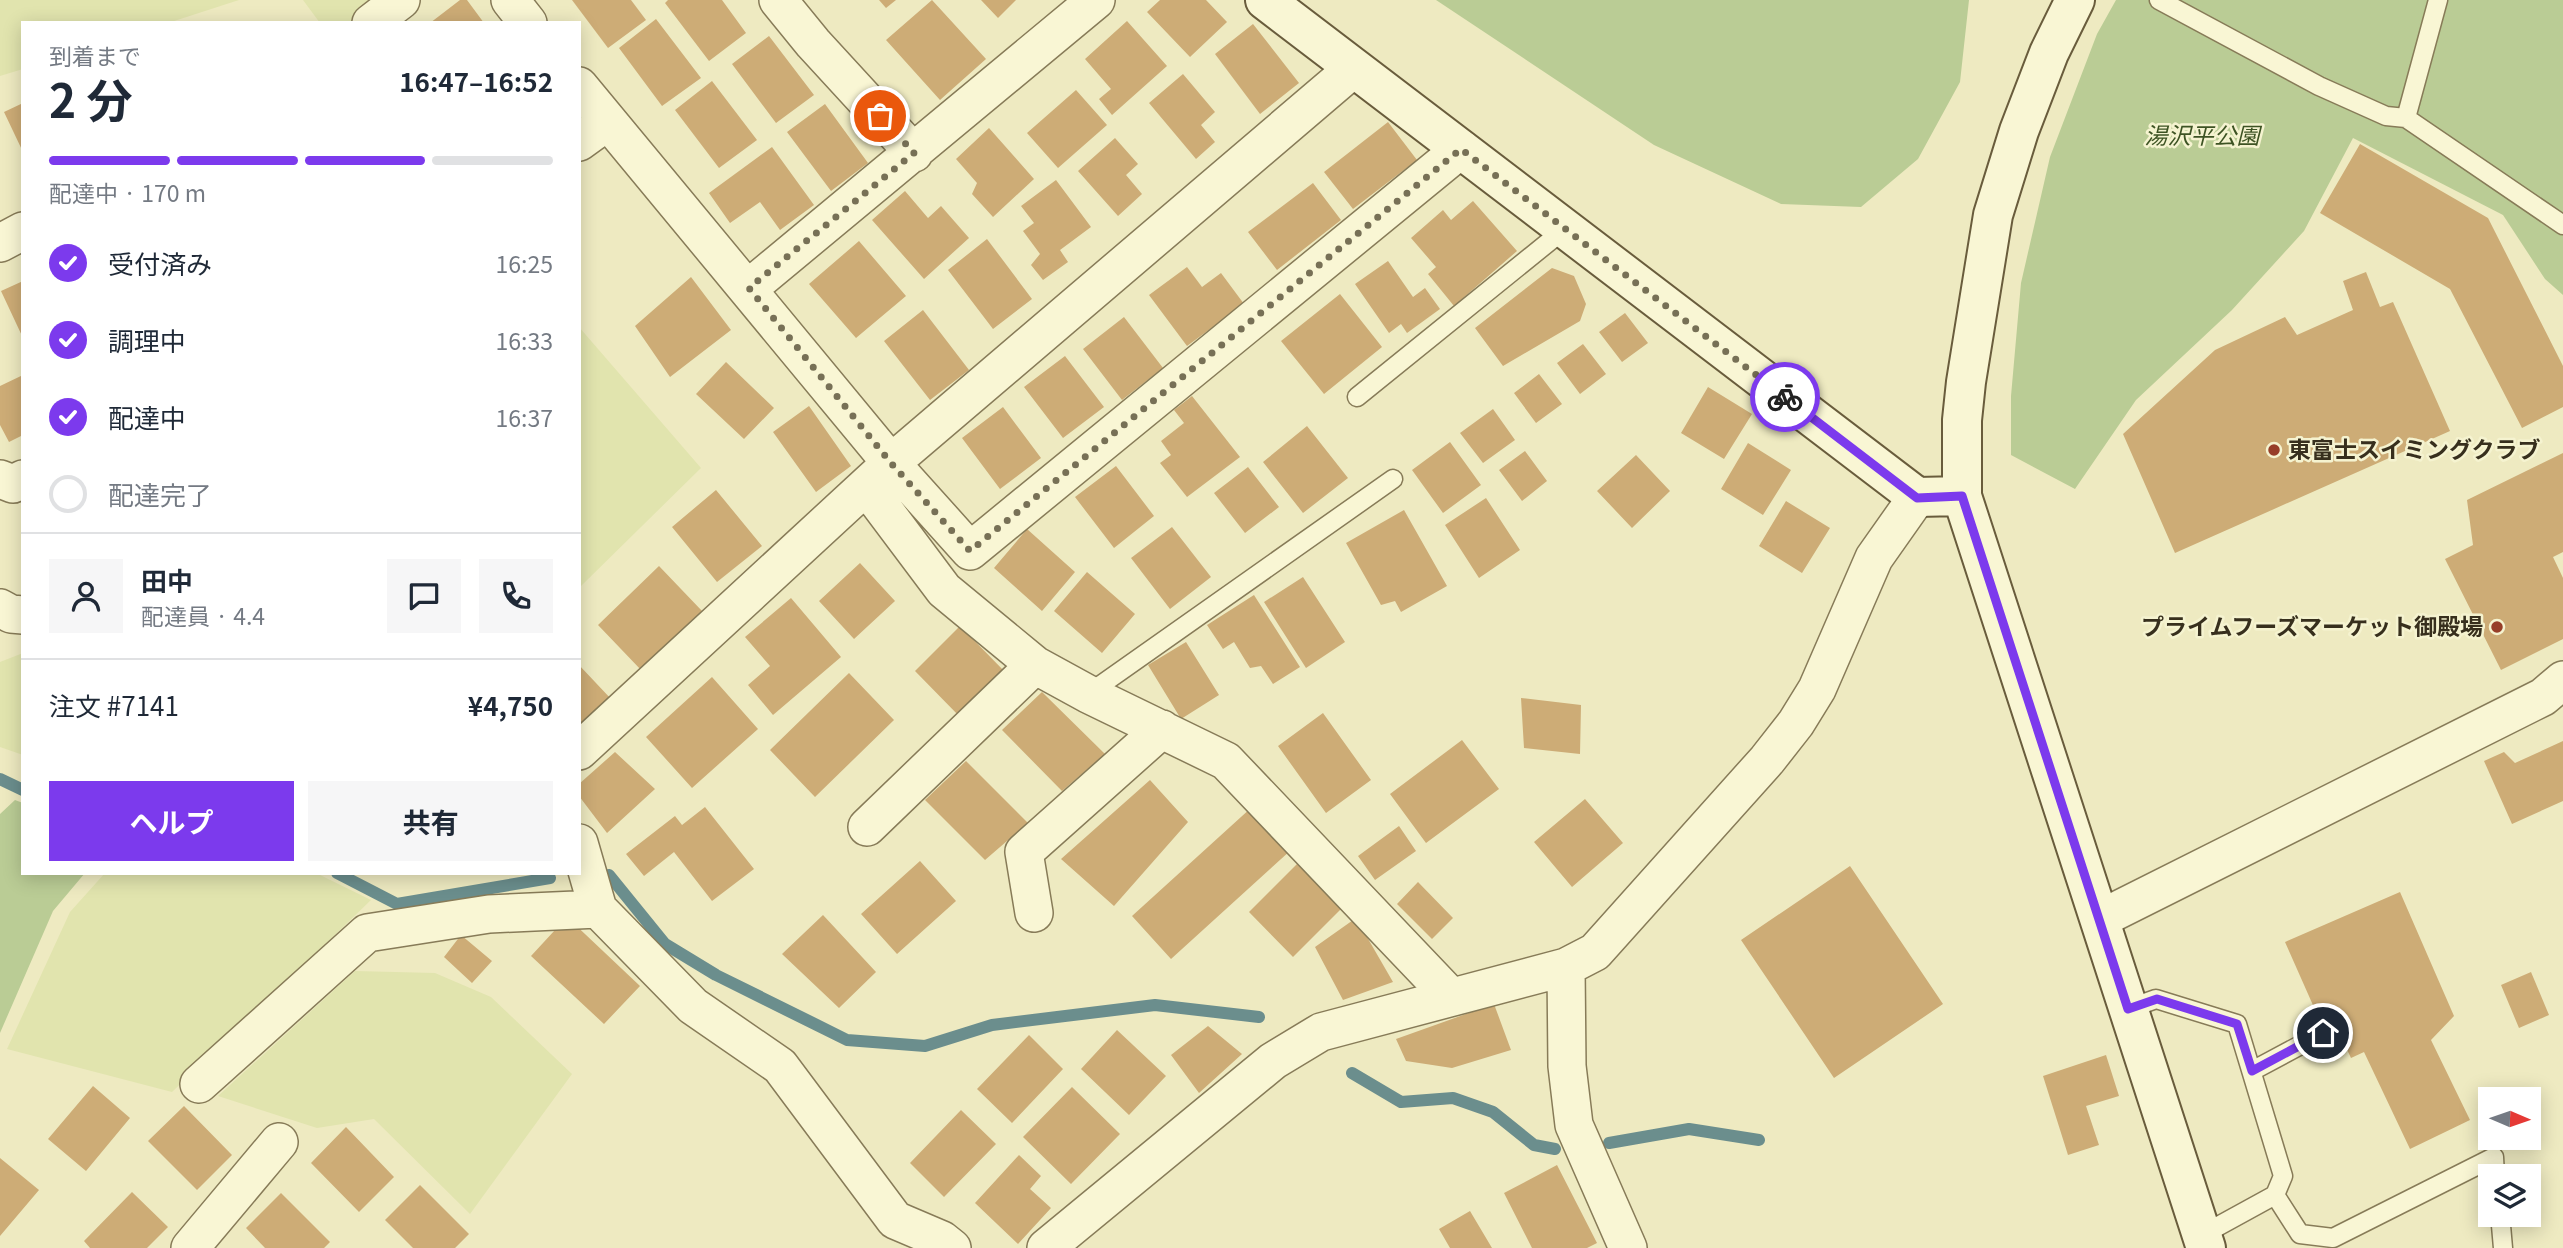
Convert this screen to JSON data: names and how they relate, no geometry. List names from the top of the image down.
{
  "parks": ["湯沢平公園"],
  "places": ["東富士スイミングクラブ", "プライムフーズマーケット御殿場"],
  "north": "right",
  "page": {
    "heading": ["2 分", "到着まで", "16:47–16:52"],
    "panel": [
      "田中",
      "配達員 · 4.4",
      "注文 #7141",
      "¥4,750"
    ],
    "bar": "配達中 · 170 m",
    "list": [
      ["受付済み", "16:25"],
      ["調理中", "16:33"],
      ["配達中", "16:37"],
      "配達完了"
    ],
    "buttons": ["ヘルプ", "共有"]
  }
}
